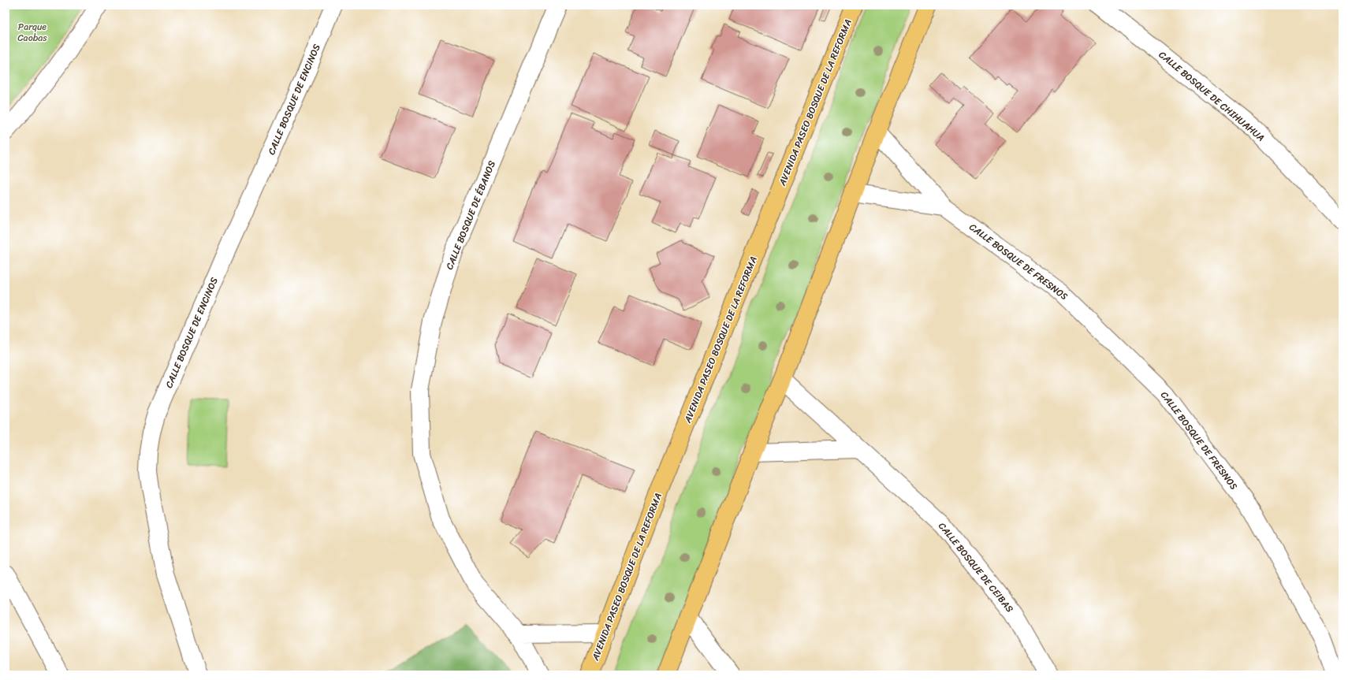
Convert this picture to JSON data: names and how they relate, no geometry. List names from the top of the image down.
{
  "streets": {
    "main road": ["AVENIDA PASEO BOSQUE DE LA REFORMA"],
    "street": [
      "CALLE BOSQUE DE CHIHUAHUA",
      "CALLE BOSQUE DE ENCINOS",
      "CALLE BOSQUE DE ÉBANOS",
      "CALLE BOSQUE DE FRESNOS",
      "CALLE BOSQUE DE CEIBAS"
    ]
  },
  "parks": ["Parque Caobas"]
}
